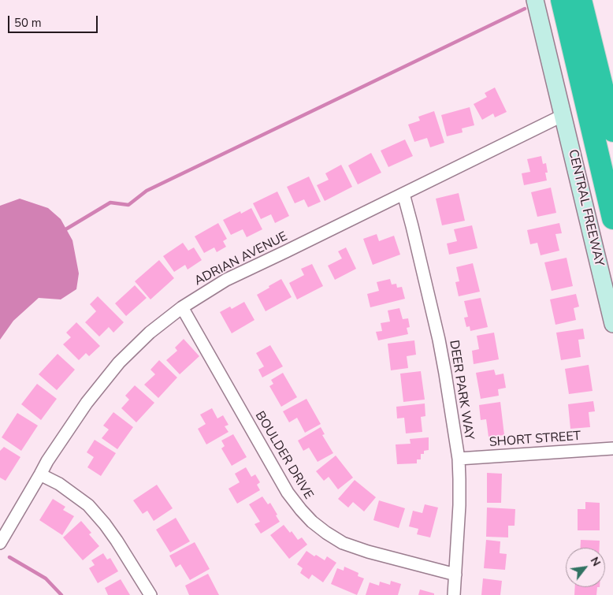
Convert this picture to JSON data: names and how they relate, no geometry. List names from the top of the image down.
{
  "streets": {
    "main road": ["CENTRAL FREEWAY"],
    "street": [
      "ADRIAN AVENUE",
      "DEER PARK WAY",
      "SHORT STREET",
      "BOULDER DRIVE"
    ]
  },
  "crossings": [
    ["CENTRAL FREEWAY", "ADRIAN AVENUE"],
    ["ADRIAN AVENUE", "DEER PARK WAY"],
    ["ADRIAN AVENUE", "BOULDER DRIVE"],
    ["DEER PARK WAY", "SHORT STREET"],
    ["DEER PARK WAY", "BOULDER DRIVE"]
  ],
  "scale_bar": "50 m",
  "north": "top right"
}
